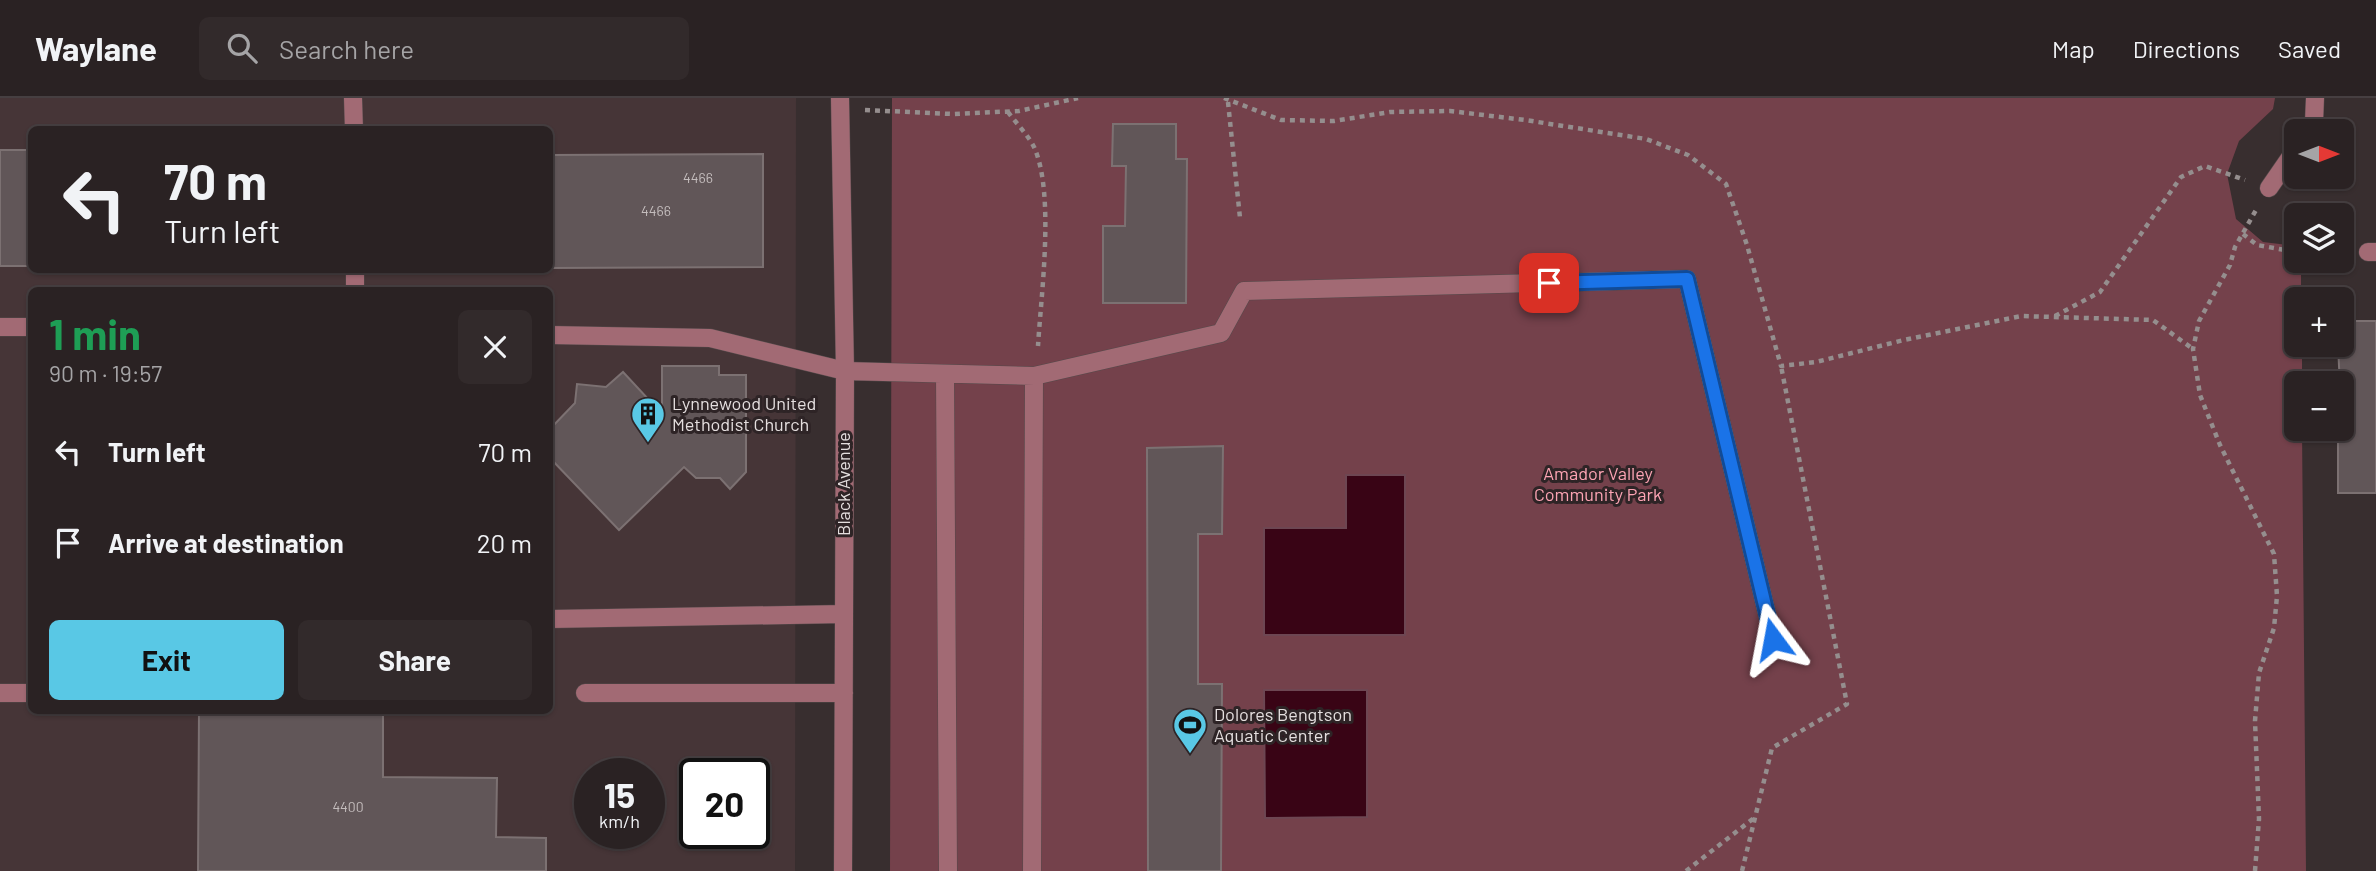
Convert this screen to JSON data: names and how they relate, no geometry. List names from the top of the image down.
{
  "streets": {
    "street": ["Black Avenue"]
  },
  "parks": ["Amador Valley Community Park"],
  "places": {
    "building": ["Lynnewood United Methodist Church"],
    "sports": ["Dolores Bengtson Aquatic Center"]
  },
  "house_numbers": ["4466", "4466", "4400"],
  "north": "right",
  "page": {
    "header": "Waylane",
    "search": "Search here",
    "nav": ["Map", "Directions", "Saved"],
    "map_buttons": ["+", "−"],
    "turn": ["70 m", "Turn left"],
    "heading": ["1 min", "90 m · 19:57"],
    "list": [
      {
        "name": "Turn left",
        "value": "70 m"
      },
      {
        "name": "Arrive at destination",
        "value": "20 m"
      }
    ],
    "buttons": ["Exit", "Share"],
    "speed": "15 km/h",
    "limit": "20"
  }
}
